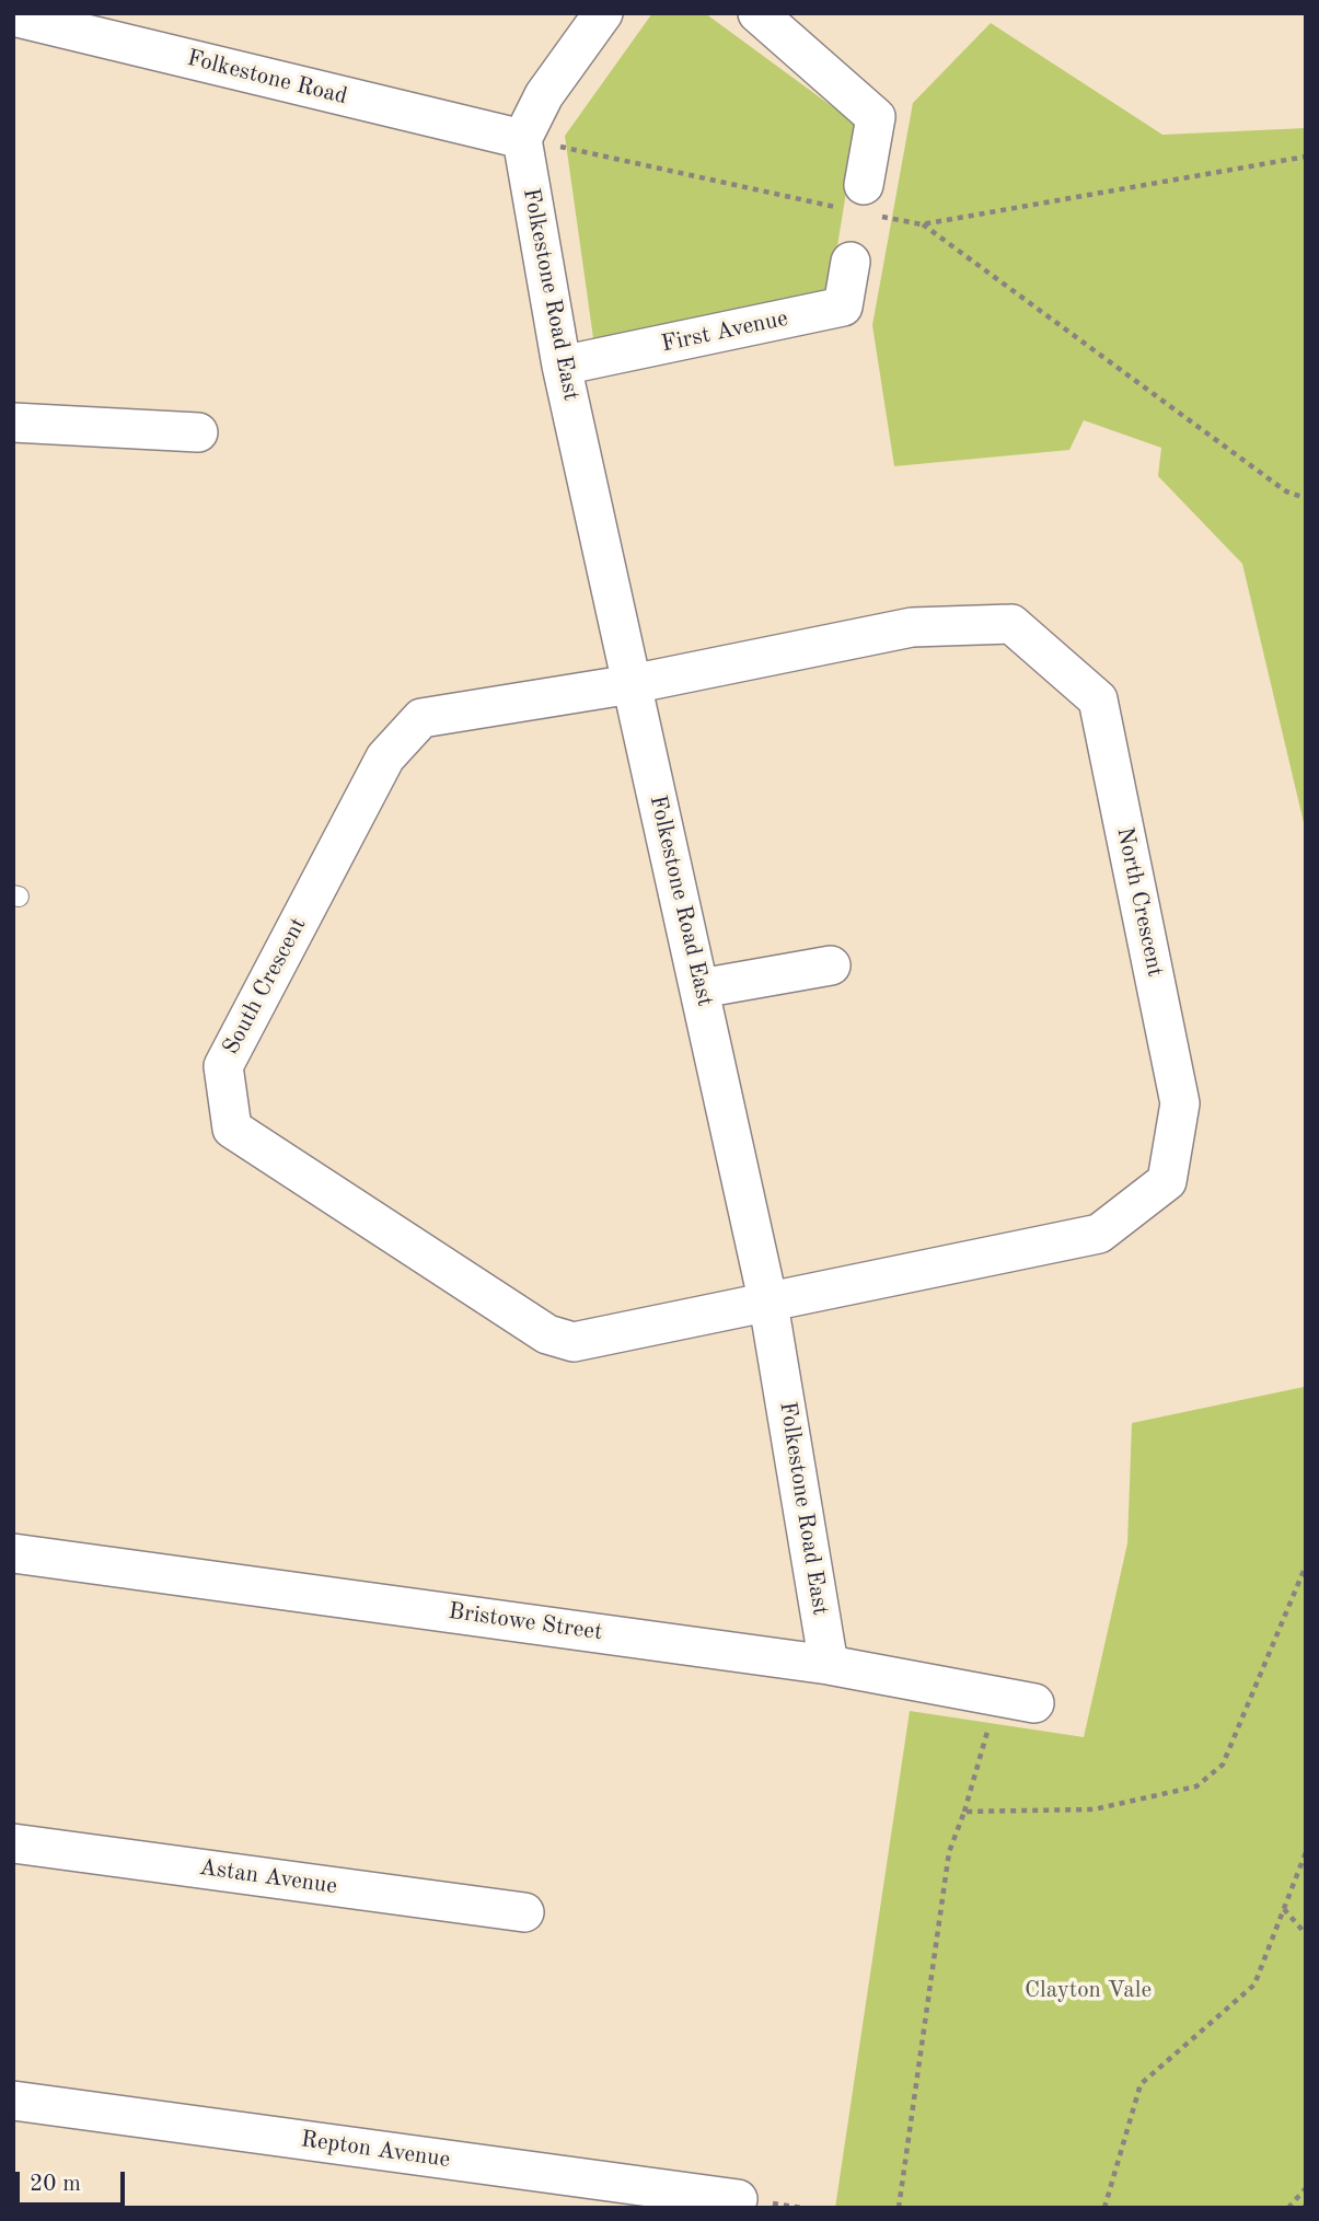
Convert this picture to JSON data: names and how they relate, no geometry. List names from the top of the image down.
{
  "streets": {
    "street": [
      "Folkestone Road",
      "Folkestone Road East",
      "First Avenue",
      "North Crescent",
      "South Crescent",
      "Bristowe Street",
      "Astan Avenue",
      "Repton Avenue"
    ]
  },
  "crossings": [
    ["Folkestone Road", "Folkestone Road East"],
    ["Folkestone Road East", "First Avenue"],
    ["Folkestone Road East", "North Crescent"],
    ["Folkestone Road East", "South Crescent"],
    ["Folkestone Road East", "Bristowe Street"],
    ["North Crescent", "South Crescent"]
  ],
  "parks": ["Clayton Vale"],
  "scale_bar": "20 m"
}
